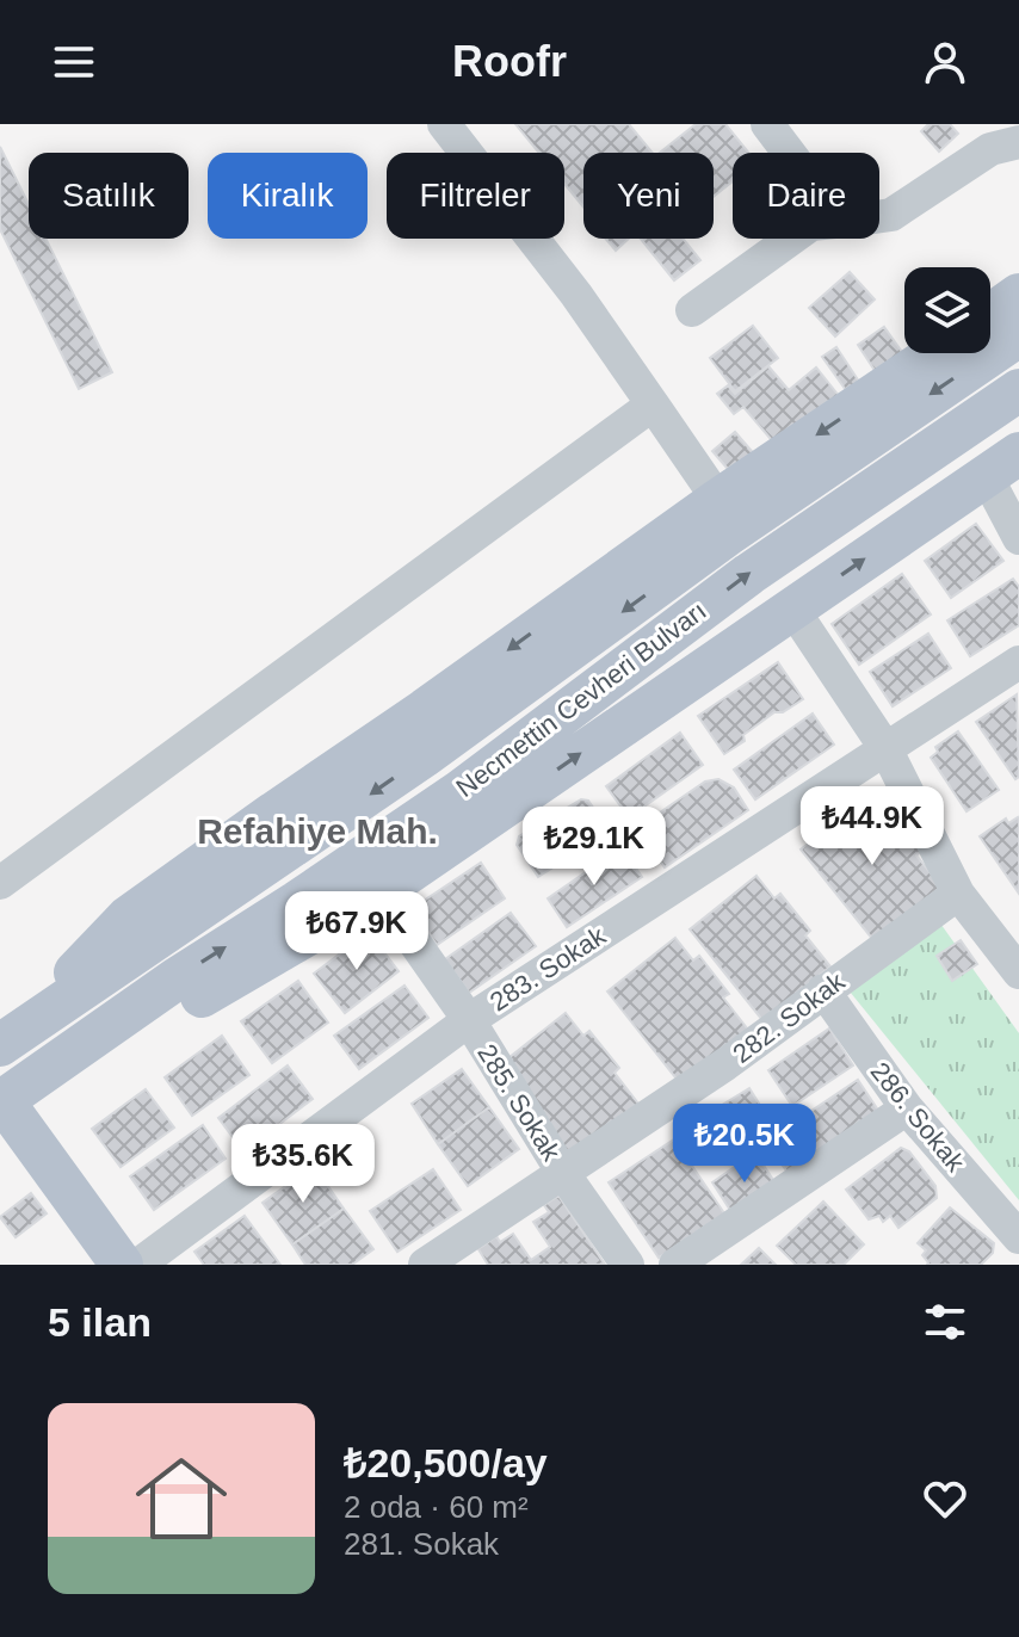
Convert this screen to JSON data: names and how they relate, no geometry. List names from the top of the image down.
{
  "streets": {
    "main road": ["Necmettin Cevheri Bulvarı"],
    "street": [
      "283. Sokak",
      "282. Sokak",
      "285. Sokak",
      "286. Sokak"
    ]
  },
  "crossings": [
    ["283. Sokak", "285. Sokak"],
    ["282. Sokak", "285. Sokak"],
    ["282. Sokak", "286. Sokak"]
  ],
  "districts": ["Refahiye Mah."],
  "page": {
    "header": "Roofr",
    "chip": [
      "Satılık",
      "Kiralık",
      "Filtreler",
      "Yeni",
      "Daire"
    ],
    "price": [
      "₺44.9K",
      "₺29.1K",
      "₺67.9K",
      "₺20.5K",
      "₺35.6K"
    ],
    "heading": "5 ilan",
    "list": [
      {
        "name": "₺20,500/ay",
        "note": "2 oda · 60 m² · 281. Sokak"
      }
    ]
  }
}
